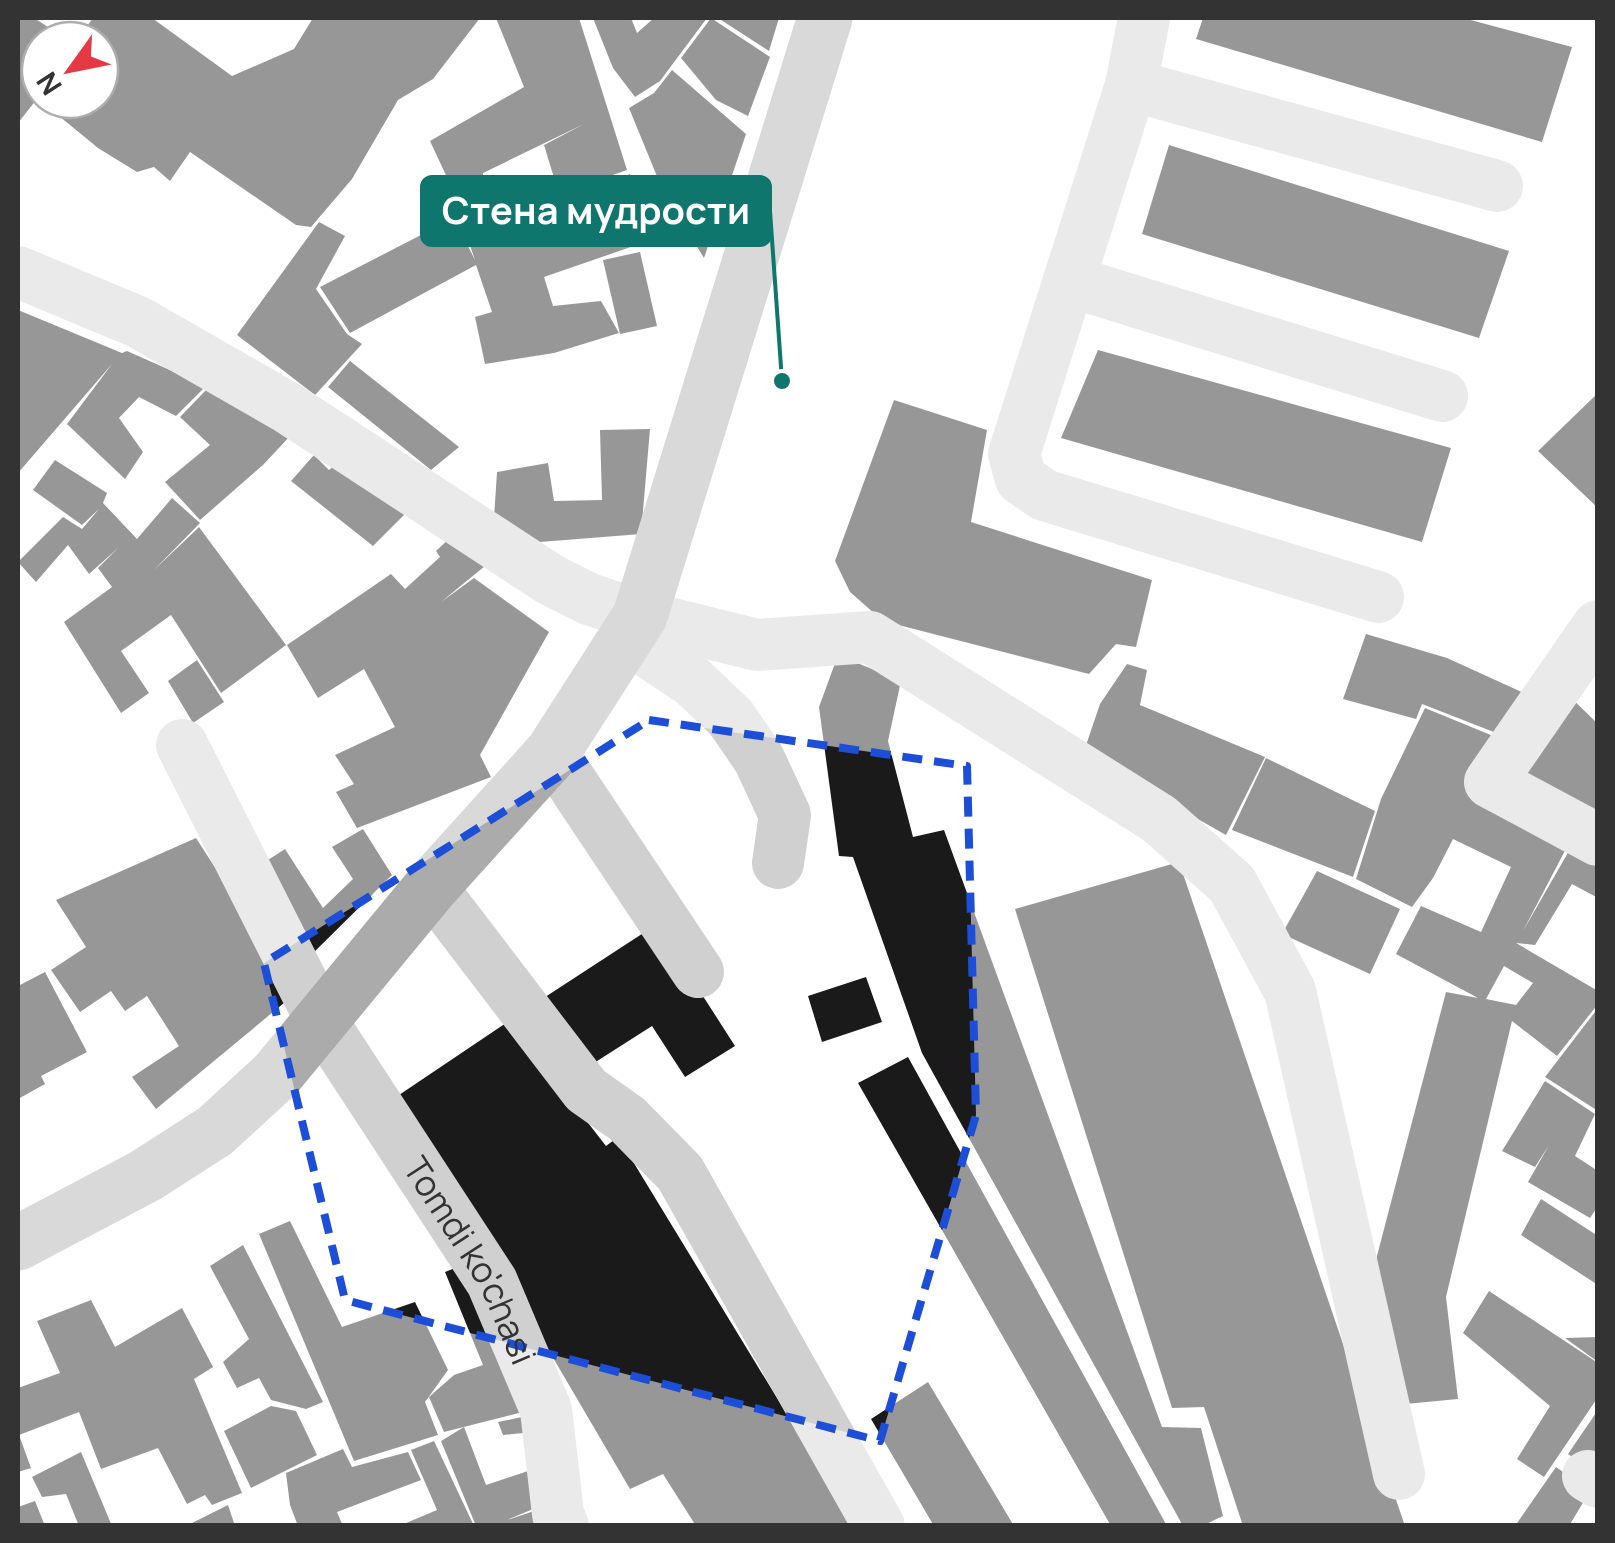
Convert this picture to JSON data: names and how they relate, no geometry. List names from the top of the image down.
{
  "streets": {
    "street": ["Tomdi ko'chasi"]
  },
  "places": ["Стена мудрости"],
  "north": "bottom left"
}
